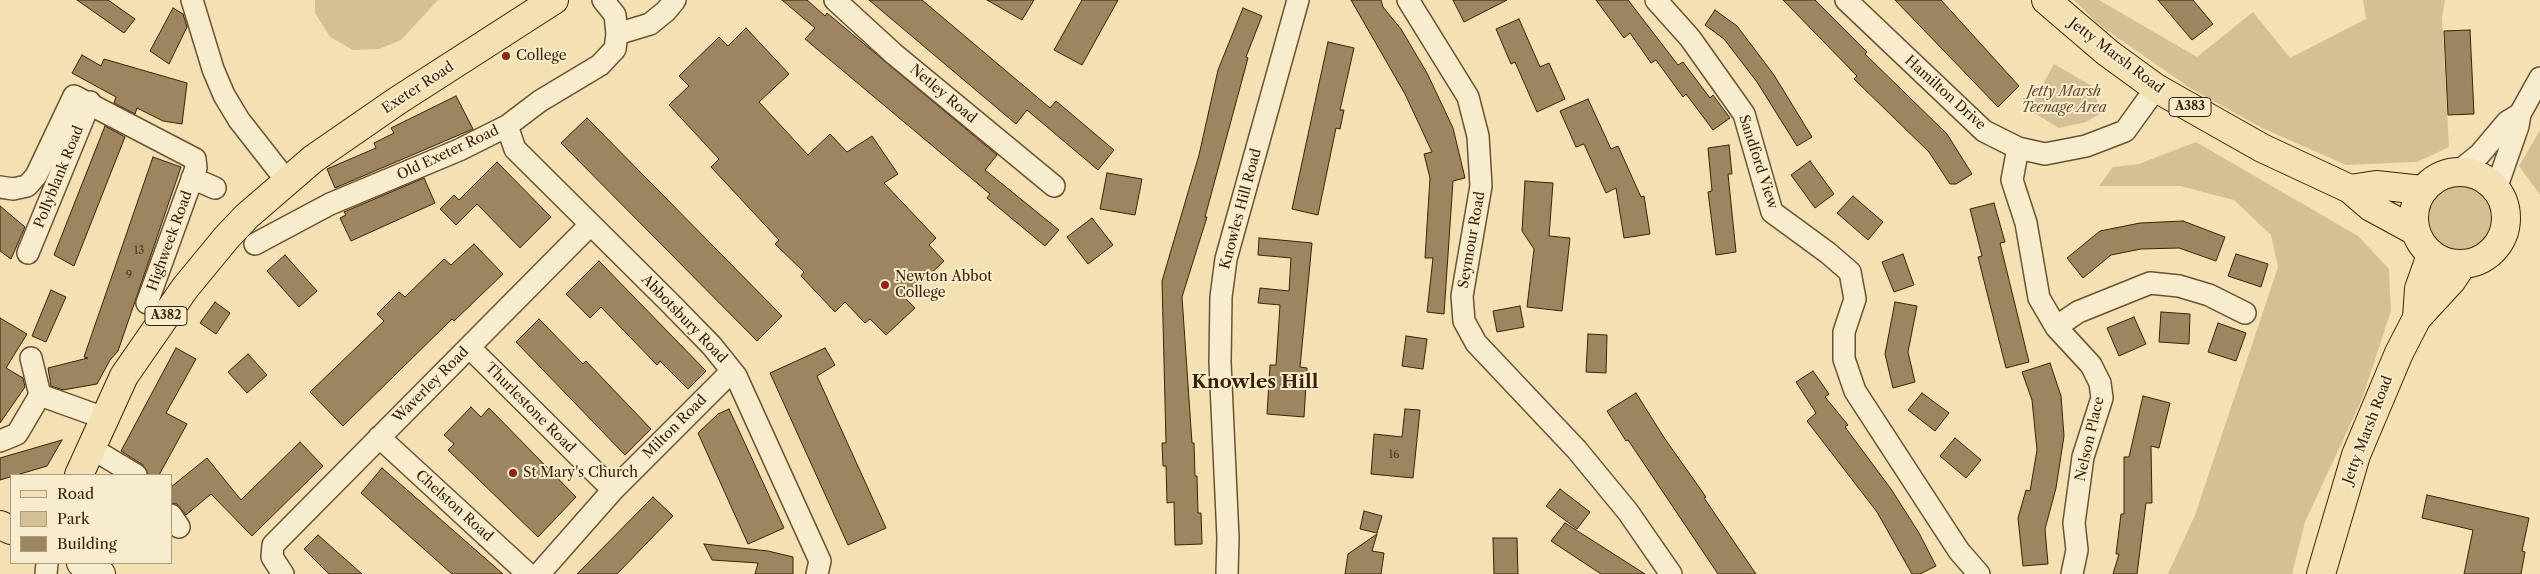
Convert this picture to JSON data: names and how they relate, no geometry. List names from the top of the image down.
{
  "streets": {
    "main road": [
      "Jetty Marsh Road",
      "Exeter Road",
      "A383",
      "A382"
    ],
    "street": [
      "Hamilton Drive",
      "Netley Road",
      "Old Exeter Road",
      "Sandford View",
      "Pollyblank Road",
      "Knowles Hill Road",
      "Seymour Road",
      "Highweek Road",
      "Abbotsbury Road",
      "Waverley Road",
      "Thurlestone Road",
      "Milton Road",
      "Nelson Place",
      "Chelston Road"
    ]
  },
  "crossings": [
    ["Jetty Marsh Road", "Hamilton Drive"],
    ["Exeter Road", "A382"],
    ["Hamilton Drive", "Nelson Place"],
    ["Old Exeter Road", "Abbotsbury Road"],
    ["Pollyblank Road", "Highweek Road"],
    ["Abbotsbury Road", "Waverley Road"],
    ["Abbotsbury Road", "Milton Road"],
    ["Waverley Road", "Thurlestone Road"],
    ["Waverley Road", "Chelston Road"],
    ["Thurlestone Road", "Milton Road"]
  ],
  "districts": ["Knowles Hill"],
  "parks": ["Jetty Marsh Teenage Area"],
  "places": ["College", "Newton Abbot College", "St Mary's Church"],
  "house_numbers": ["13", "9", "16"],
  "legend": ["Road", "Park", "Building"]
}
